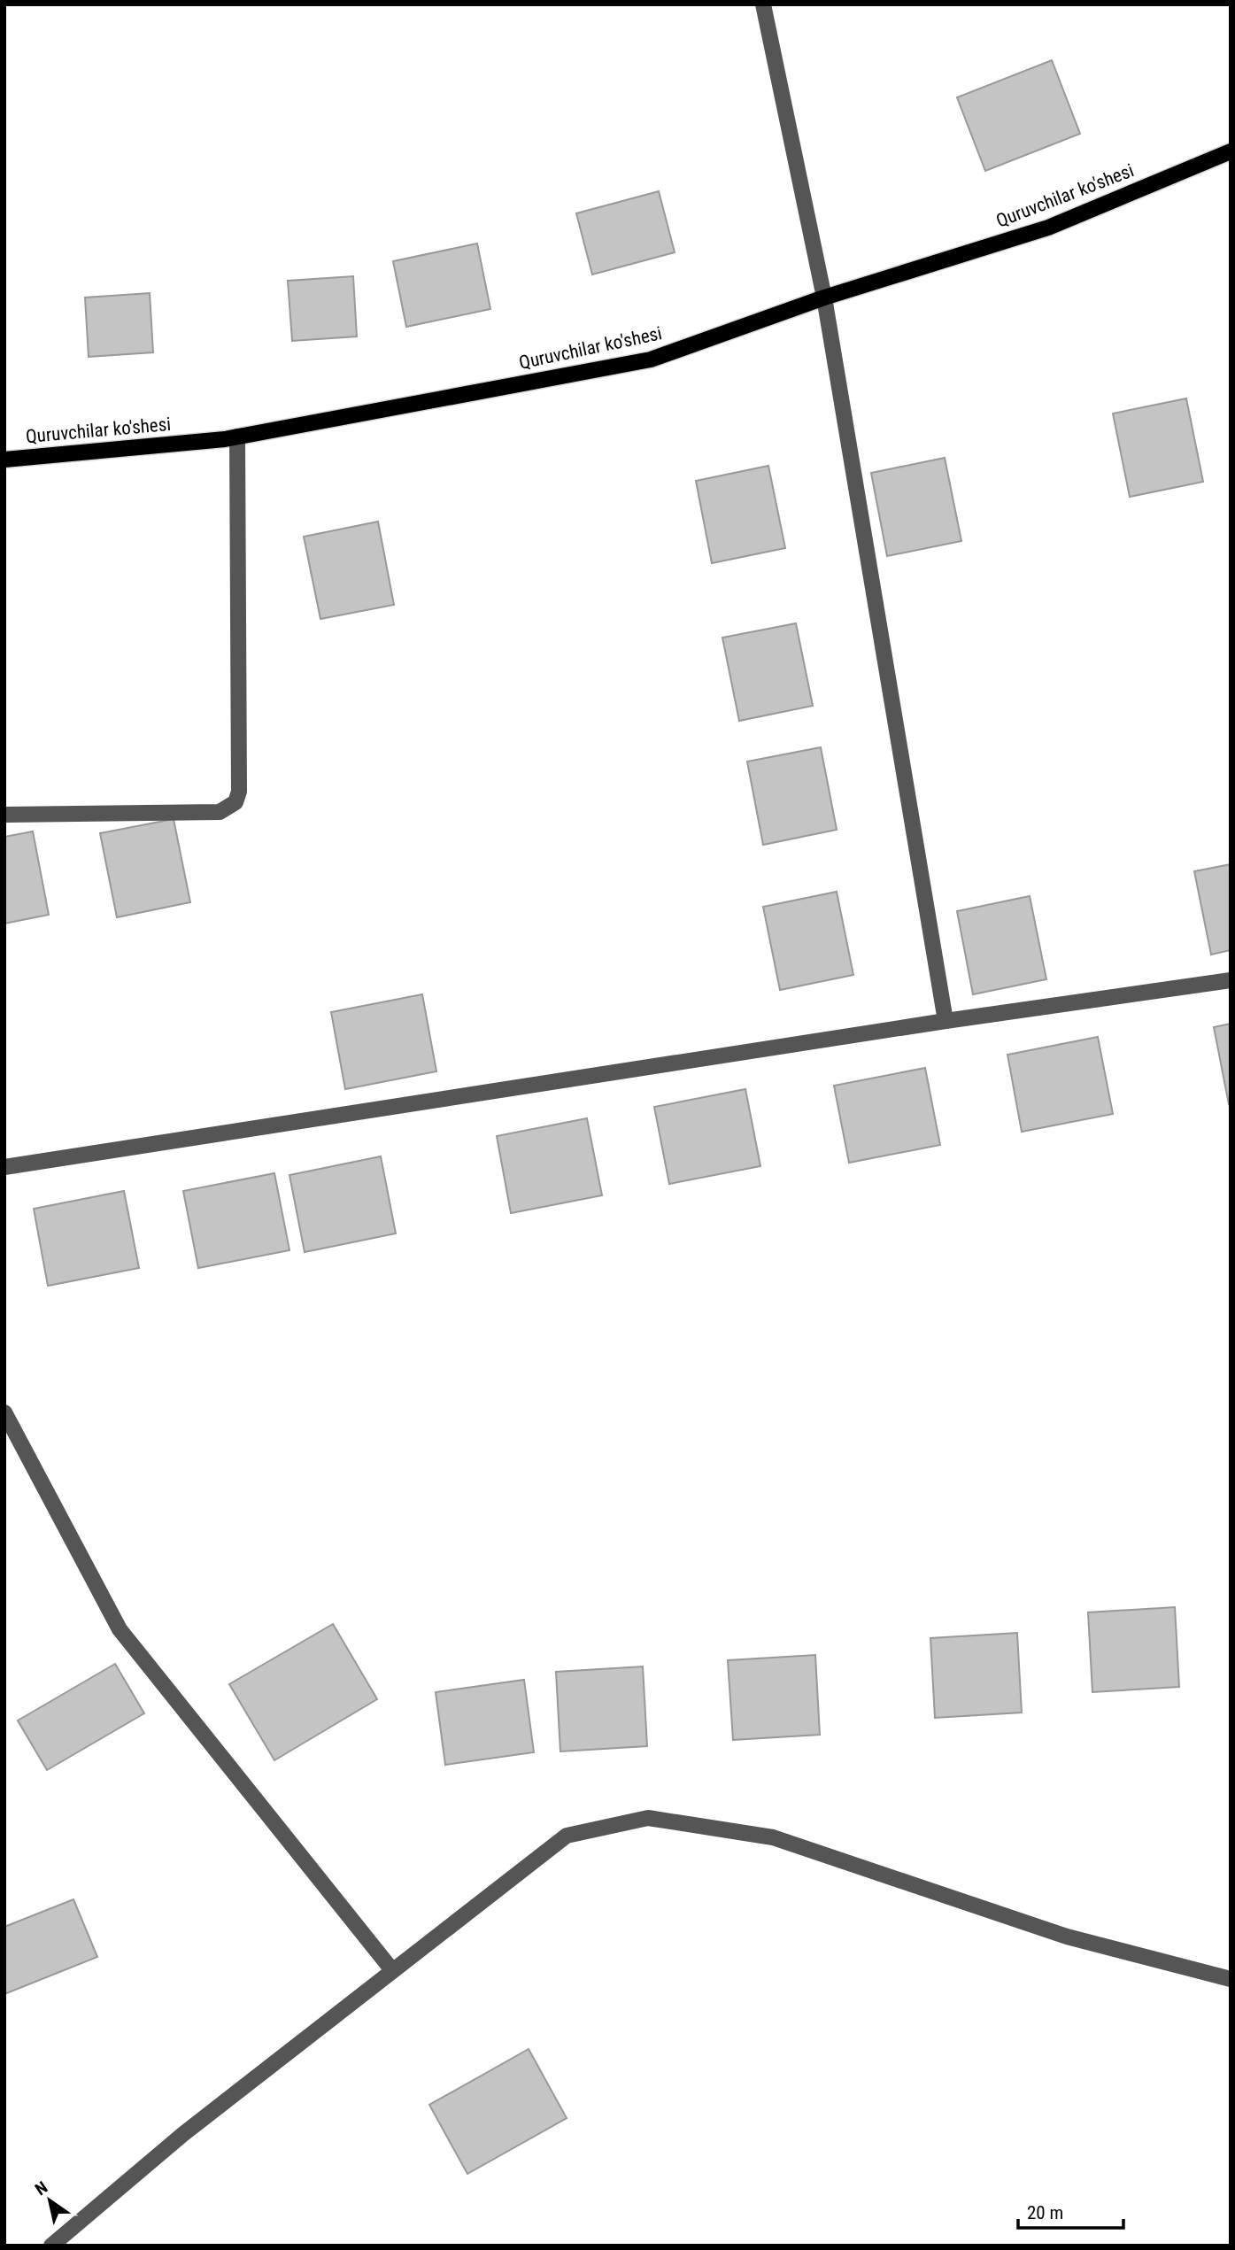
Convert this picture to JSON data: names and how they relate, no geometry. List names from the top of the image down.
{
  "streets": {
    "main road": ["Quruvchilar ko'shesi"]
  },
  "scale_bar": "20 m",
  "north": "top left"
}
